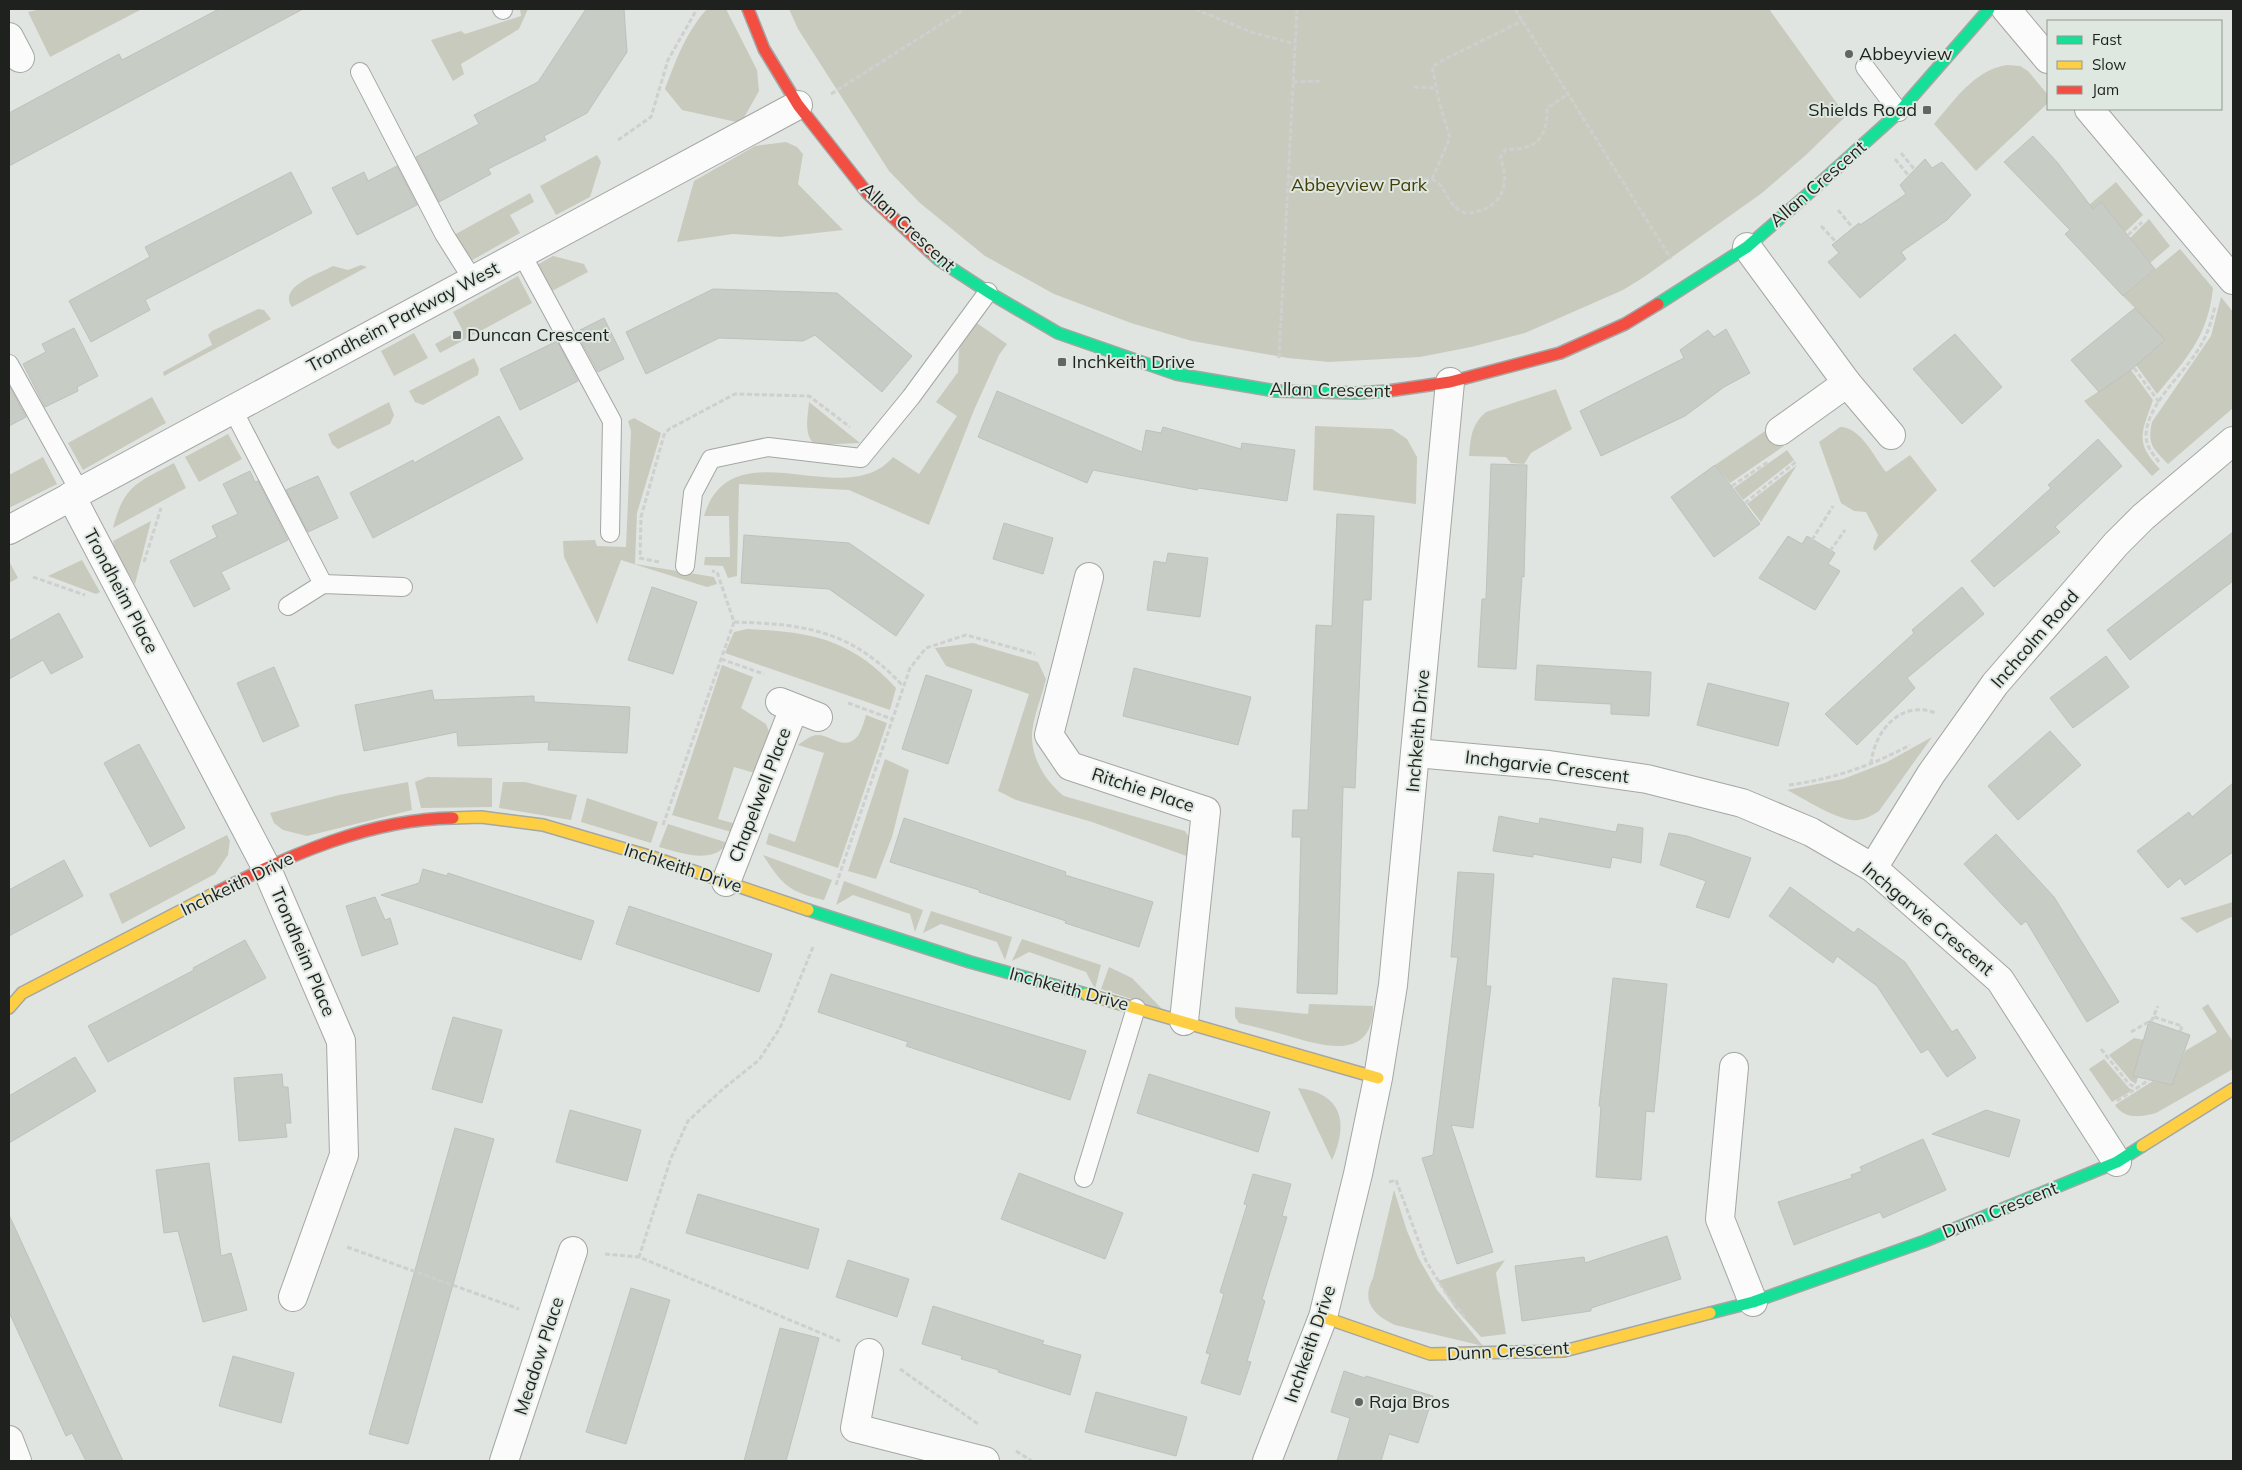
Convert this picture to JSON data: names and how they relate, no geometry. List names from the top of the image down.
{
  "streets": {
    "street": [
      "Allan Crescent",
      "Trondheim Parkway West",
      "Trondheim Place",
      "Inchcolm Road",
      "Inchkeith Drive",
      "Inchgarvie Crescent",
      "Ritchie Place",
      "Chapelwell Place",
      "Dunn Crescent",
      "Meadow Place"
    ]
  },
  "crossings": [
    ["Allan Crescent", "Trondheim Parkway West"],
    ["Allan Crescent", "Inchkeith Drive"],
    ["Trondheim Parkway West", "Trondheim Place"],
    ["Trondheim Place", "Inchkeith Drive"],
    ["Inchcolm Road", "Inchgarvie Crescent"],
    ["Inchkeith Drive", "Inchgarvie Crescent"],
    ["Inchkeith Drive", "Ritchie Place"],
    ["Inchkeith Drive", "Chapelwell Place"],
    ["Inchkeith Drive", "Dunn Crescent"],
    ["Inchgarvie Crescent", "Dunn Crescent"]
  ],
  "parks": ["Abbeyview Park"],
  "places": {
    "other": ["Abbeyview", "Raja Bros"],
    "transit": ["Shields Road", "Duncan Crescent", "Inchkeith Drive"]
  },
  "legend": ["Fast", "Slow", "Jam"]
}
